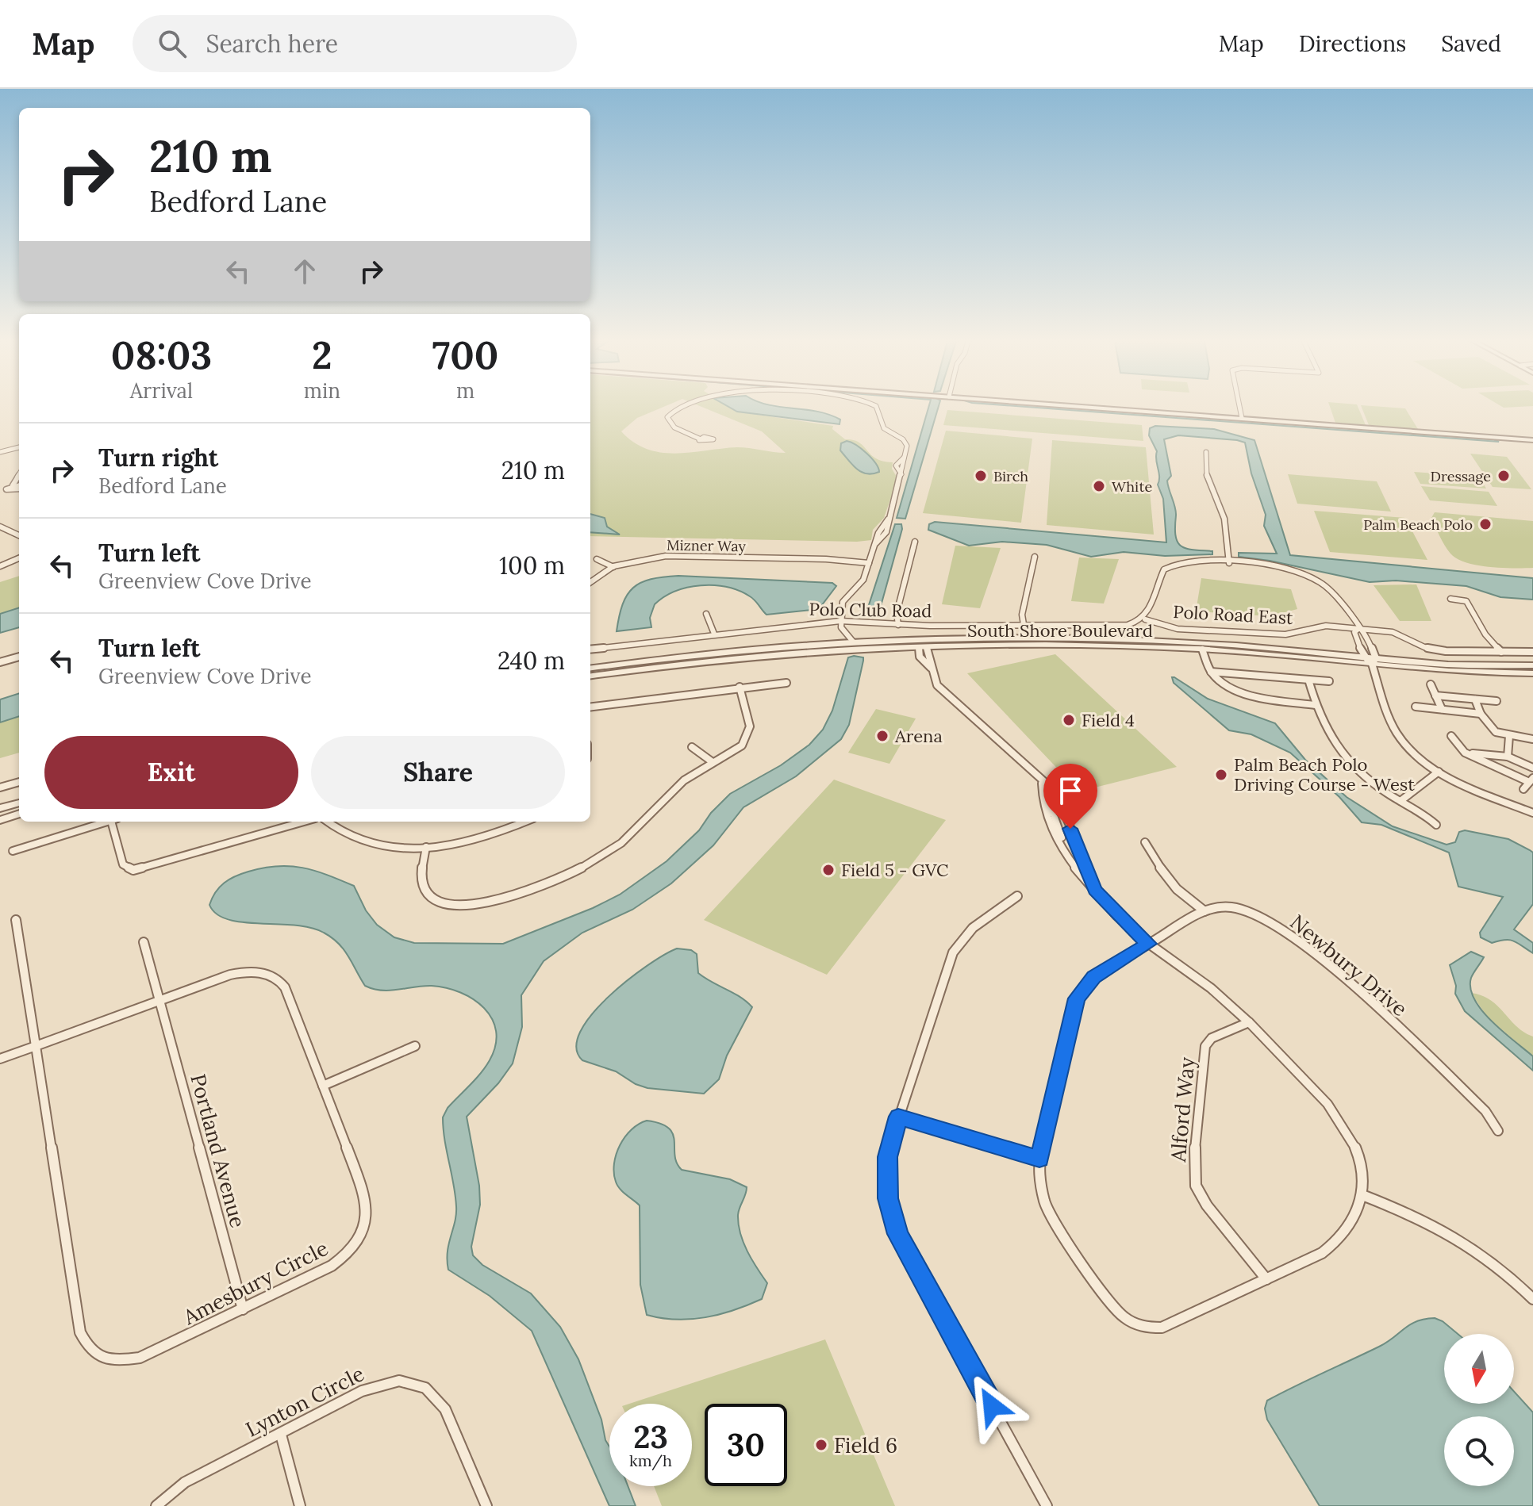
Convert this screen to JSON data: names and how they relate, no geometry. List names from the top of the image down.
{
  "streets": {
    "street": [
      "Mizner Way",
      "Polo Club Road",
      "Polo Road East",
      "South Shore Boulevard",
      "Newbury Drive",
      "Alford Way",
      "Portland Avenue",
      "Amesbury Circle",
      "Lynton Circle"
    ]
  },
  "crossings": [
    ["Polo Club Road", "Polo Road East"],
    ["Newbury Drive", "Alford Way"],
    ["Portland Avenue", "Amesbury Circle"]
  ],
  "places": [
    "Birch",
    "Dressage",
    "White",
    "Palm Beach Polo",
    "Field 4",
    "Arena",
    "Palm Beach Polo Driving Course - West",
    "Field 5 - GVC",
    "Field 6"
  ],
  "north": "bottom",
  "page": {
    "header": "Map",
    "search": "Search here",
    "nav": ["Map", "Directions", "Saved"],
    "turn": ["210 m", "Bedford Lane"],
    "eta": [
      "08:03",
      "Arrival",
      "2",
      "min",
      "700",
      "m"
    ],
    "list": [
      {
        "name": "Turn right",
        "note": "Bedford Lane",
        "value": "210 m"
      },
      {
        "name": "Turn left",
        "note": "Greenview Cove Drive",
        "value": "100 m"
      },
      {
        "name": "Turn left",
        "note": "Greenview Cove Drive",
        "value": "240 m"
      }
    ],
    "buttons": ["Exit", "Share"],
    "speed": "23 km/h",
    "limit": "30"
  }
}
